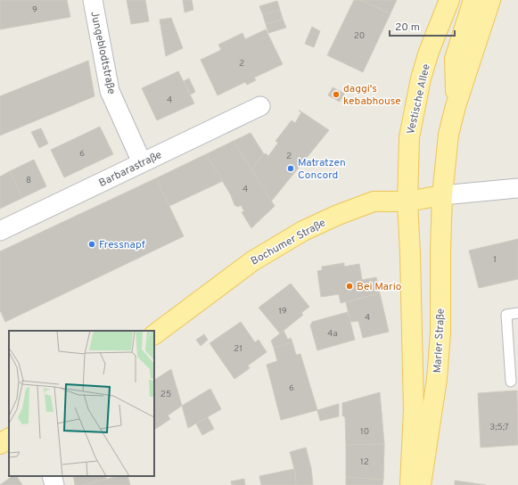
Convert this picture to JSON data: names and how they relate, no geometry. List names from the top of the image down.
{
  "streets": {
    "main road": ["Vestische Allee", "Bochumer Straße", "Marler Straße"],
    "street": ["Jungeblodtstraße", "Barbarastraße"]
  },
  "crossings": [
    ["Jungeblodtstraße", "Barbarastraße"],
    ["Vestische Allee", "Bochumer Straße"],
    ["Bochumer Straße", "Marler Straße"]
  ],
  "places": [
    "daggi's kebabhouse",
    "Matratzen Concord",
    "Fressnapf",
    "Bei Mario"
  ],
  "house_numbers": [
    "9",
    "20",
    "2",
    "4",
    "6",
    "2",
    "8",
    "4",
    "1",
    "19",
    "4",
    "4a",
    "21",
    "6",
    "25",
    "3;5;7",
    "10",
    "12"
  ],
  "scale_bar": "20 m"
}
